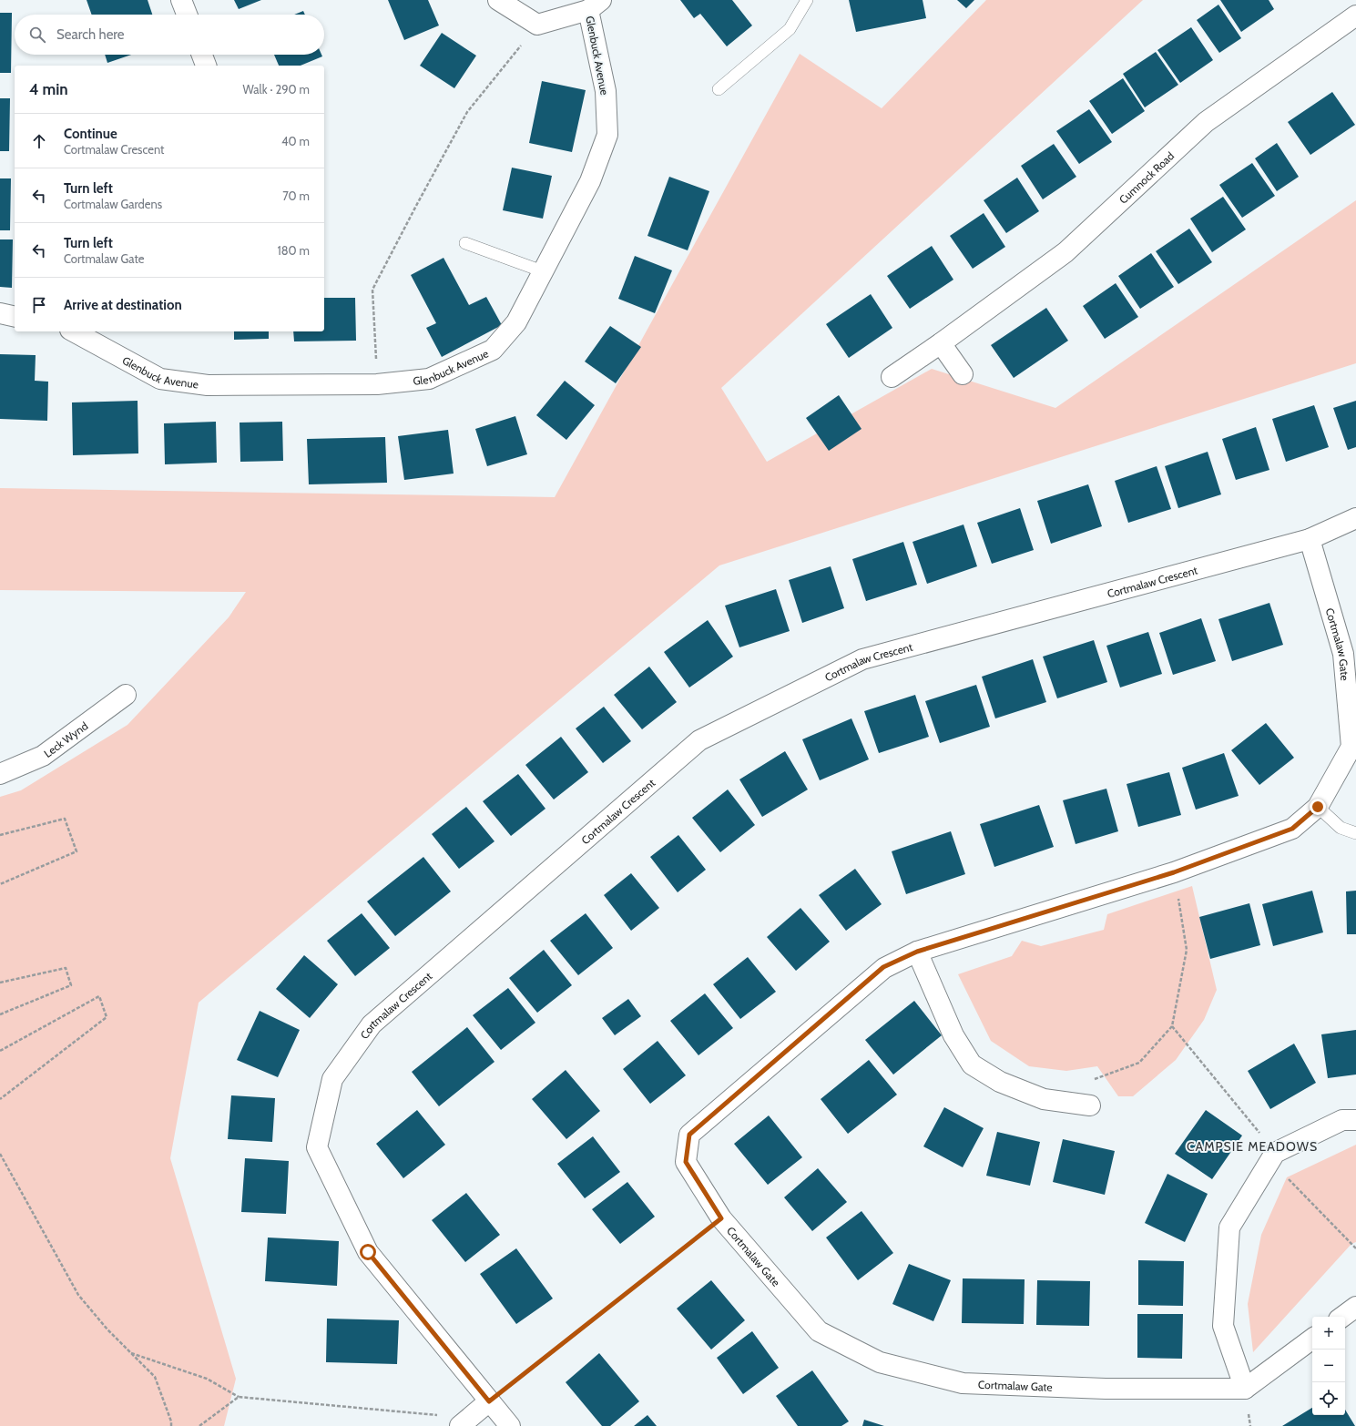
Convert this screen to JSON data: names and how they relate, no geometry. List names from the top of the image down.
{
  "streets": {
    "street": [
      "Glenbuck Avenue",
      "Cumnock Road",
      "Cortmalaw Crescent",
      "Cortmalaw Gate",
      "Leck Wynd"
    ]
  },
  "crossings": [
    ["Cortmalaw Crescent", "Cortmalaw Gate"]
  ],
  "districts": ["CAMPSIE MEADOWS"],
  "page": {
    "search": "Search here",
    "heading": ["4 min", "Walk · 290 m"],
    "list": [
      ["Continue", "Cortmalaw Crescent", "40 m"],
      ["Turn left", "Cortmalaw Gardens", "70 m"],
      ["Turn left", "Cortmalaw Gate", "180 m"],
      "Arrive at destination"
    ],
    "map_buttons": ["+", "−"]
  }
}
